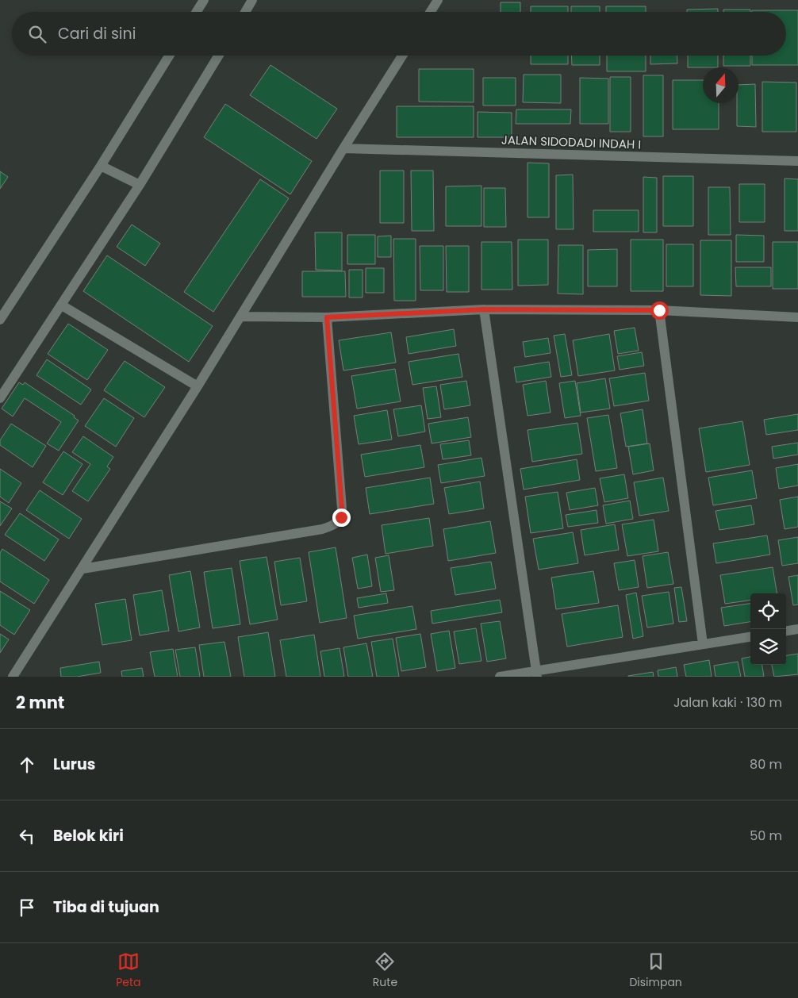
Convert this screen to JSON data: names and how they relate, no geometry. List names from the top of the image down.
{
  "streets": {
    "street": ["JALAN SIDODADI INDAH I"]
  },
  "north": "top",
  "page": {
    "search": "Cari di sini",
    "heading": ["2 mnt", "Jalan kaki · 130 m"],
    "list": [
      ["Lurus", "80 m"],
      ["Belok kiri", "50 m"],
      "Tiba di tujuan"
    ],
    "nav": ["Peta", "Rute", "Disimpan"]
  }
}
